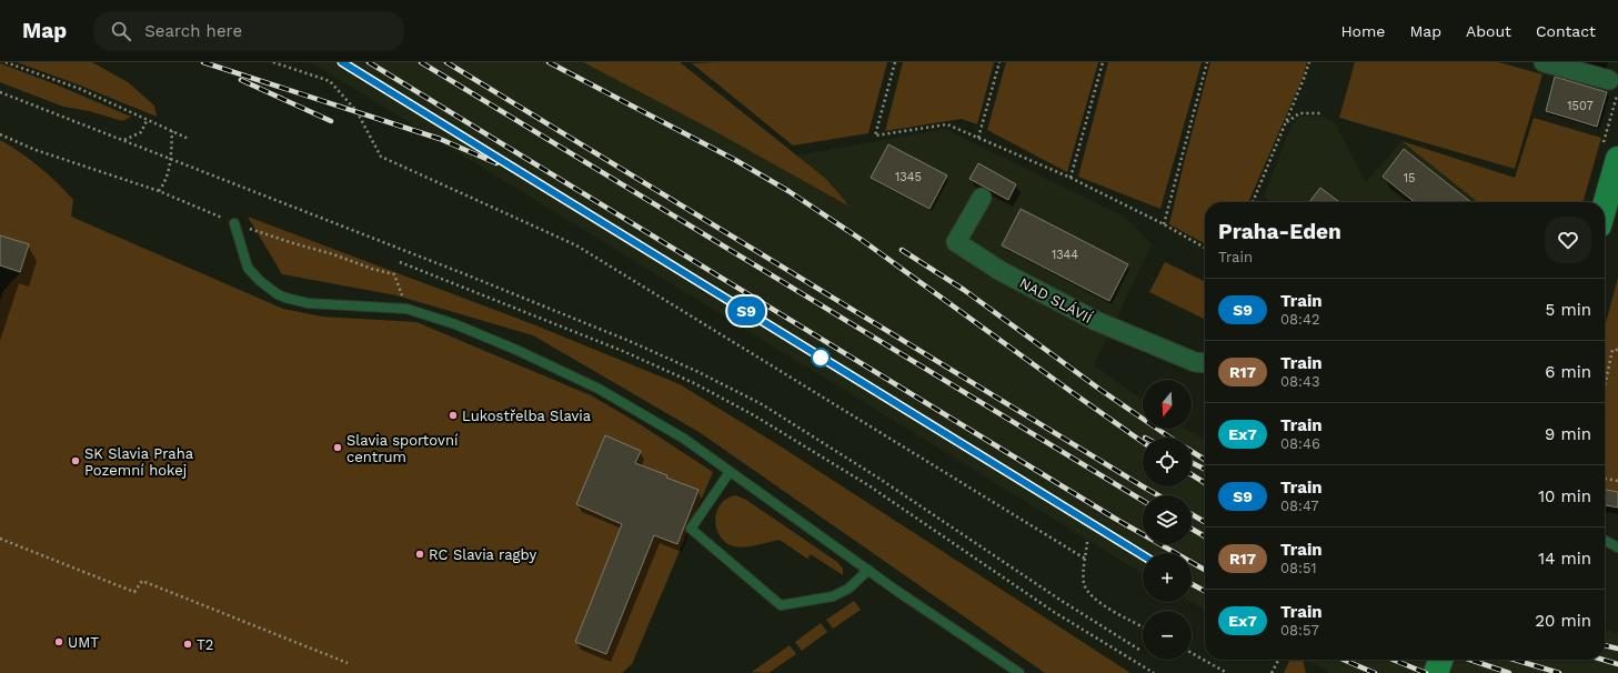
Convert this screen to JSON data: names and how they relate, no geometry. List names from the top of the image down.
{
  "streets": {
    "street": ["NAD SLÁVIÍ"]
  },
  "places": [
    "Lukostřelba Slavia",
    "Slavia sportovní centrum",
    "SK Slavia Praha Pozemní hokej",
    "RC Slavia ragby",
    "UMT",
    "T2"
  ],
  "house_numbers": [
    "1507",
    "1345",
    "15",
    "1344"
  ],
  "north": "bottom",
  "page": {
    "header": "Map",
    "search": "Search here",
    "nav": [
      "Home",
      "Map",
      "About",
      "Contact"
    ],
    "on_map": "S9",
    "heading": ["Praha-Eden", "Train"],
    "list": [
      {
        "mark": "S9",
        "name": "Train",
        "note": "08:42",
        "value": "5 min"
      },
      {
        "mark": "R17",
        "name": "Train",
        "note": "08:43",
        "value": "6 min"
      },
      {
        "mark": "Ex7",
        "name": "Train",
        "note": "08:46",
        "value": "9 min"
      },
      {
        "mark": "S9",
        "name": "Train",
        "note": "08:47",
        "value": "10 min"
      },
      {
        "mark": "R17",
        "name": "Train",
        "note": "08:51",
        "value": "14 min"
      },
      {
        "mark": "Ex7",
        "name": "Train",
        "note": "08:57",
        "value": "20 min"
      }
    ],
    "map_buttons": ["+", "−"]
  }
}
